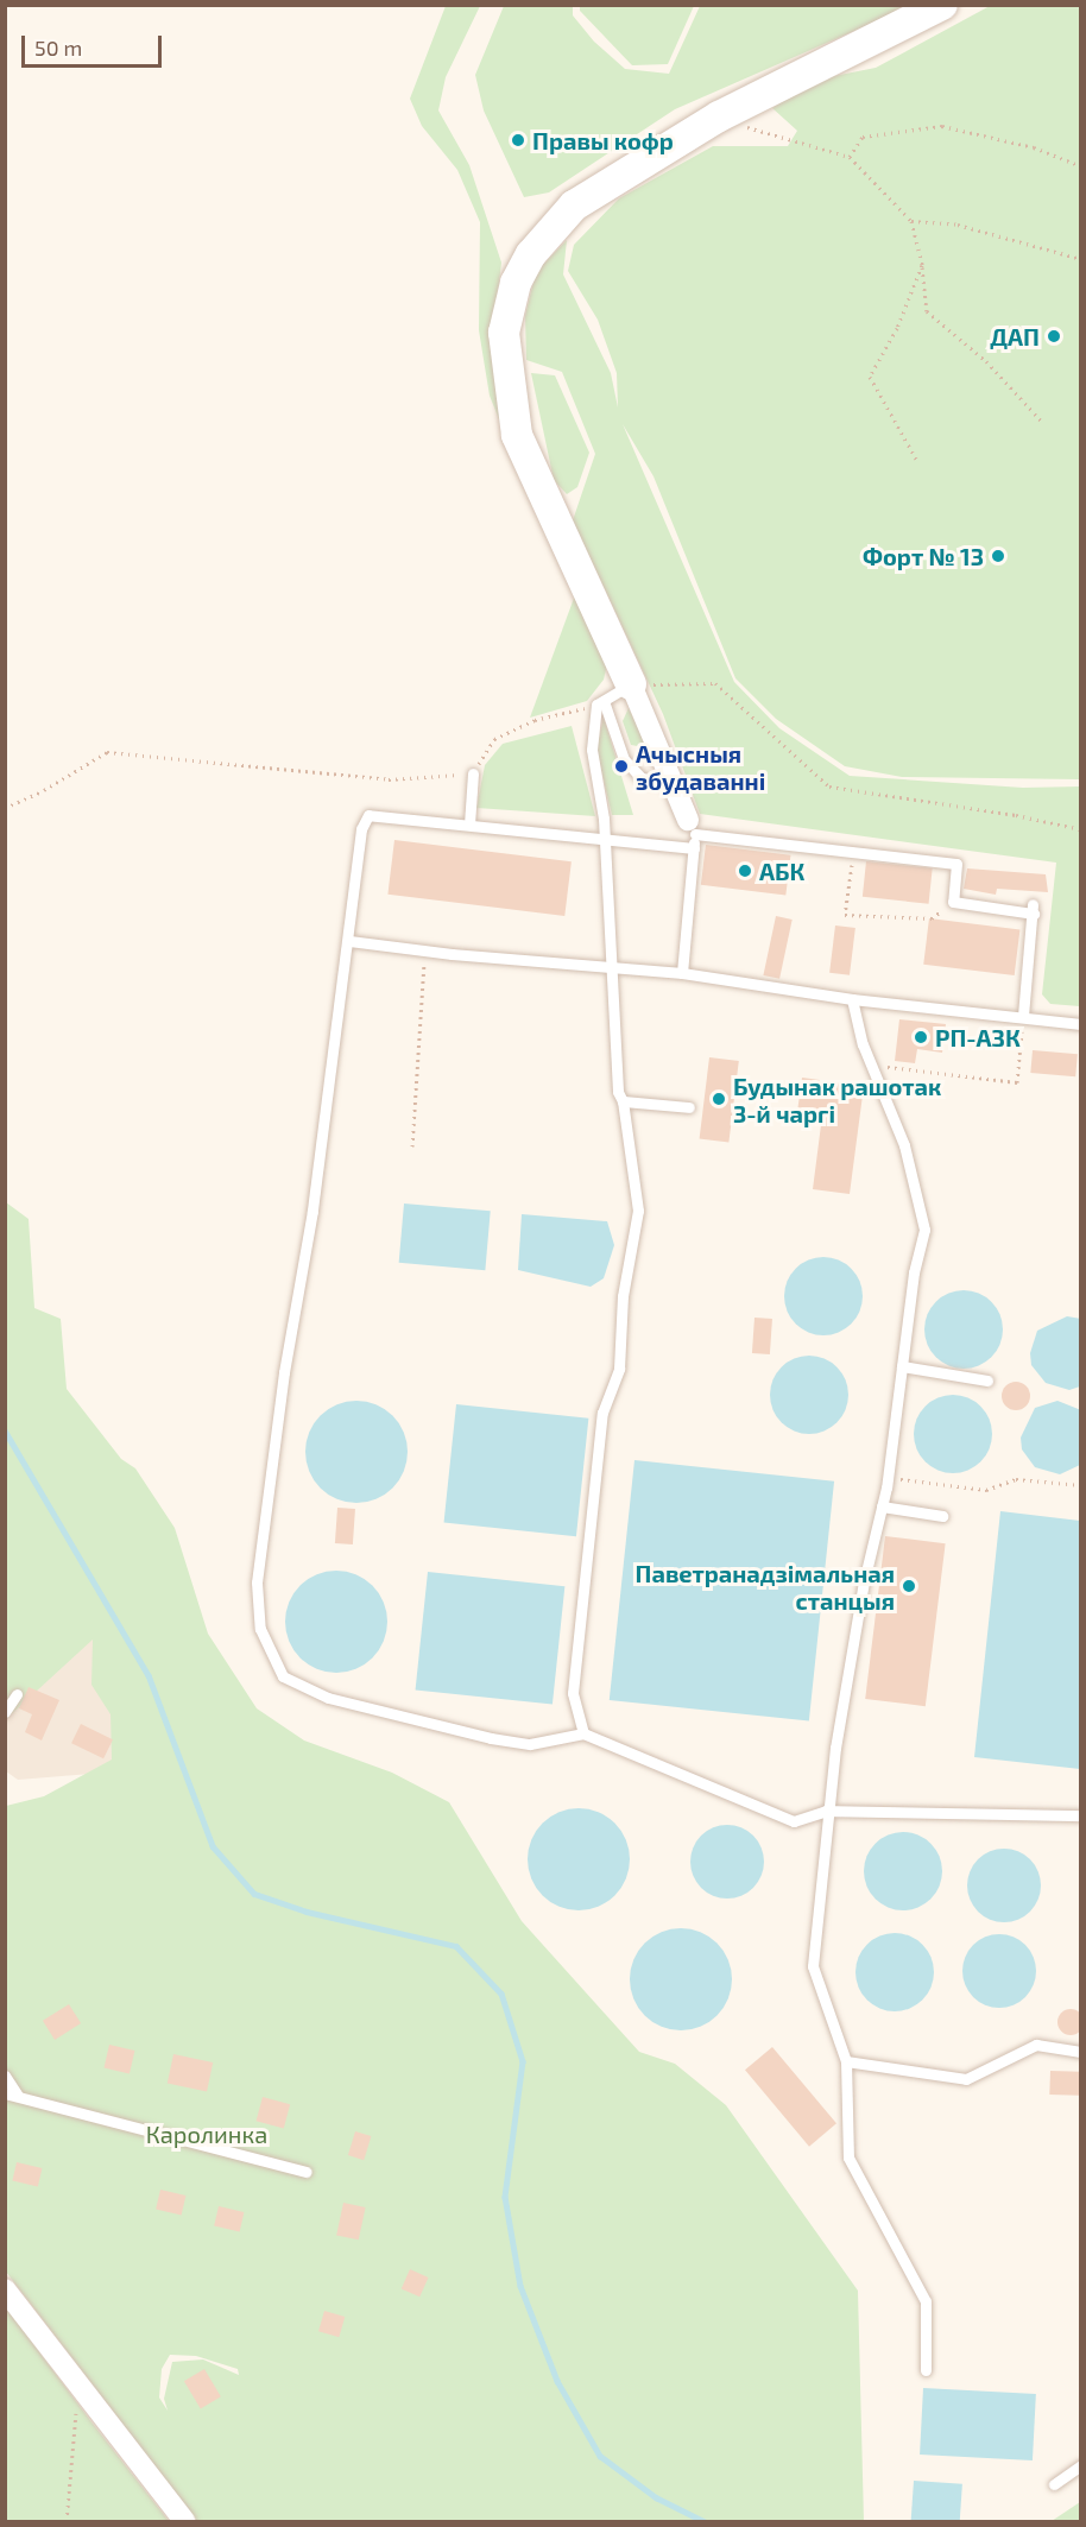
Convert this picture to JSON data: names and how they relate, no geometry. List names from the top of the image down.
{
  "parks": ["Каролинка"],
  "places": [
    "Правы кофр",
    "ДАП",
    "Форт № 13",
    "Ачысныя збудаванні",
    "АБК",
    "РП-АЗК",
    "Будынак рашотак 3-й чаргі",
    "Паветранадзімальная станцыя"
  ],
  "scale_bar": "50 m"
}
